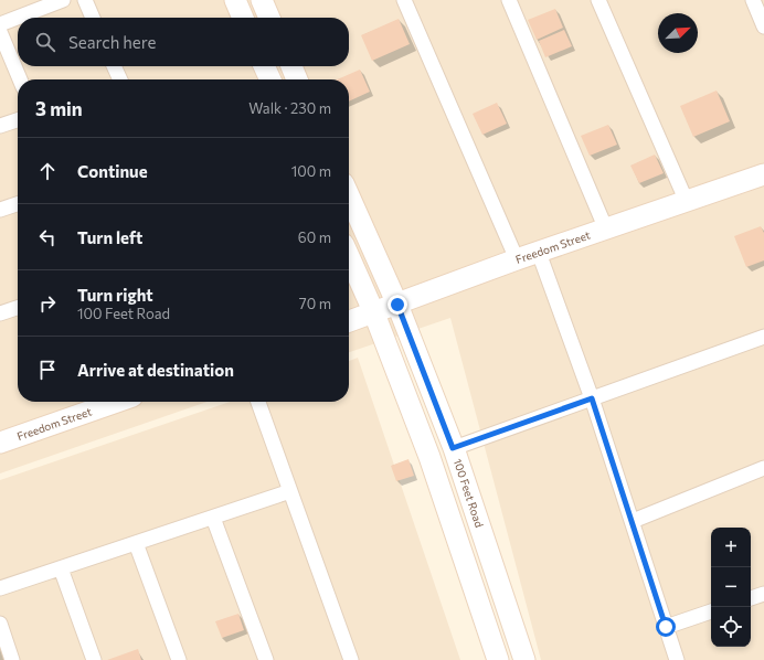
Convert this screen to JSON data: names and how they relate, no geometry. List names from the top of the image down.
{
  "streets": {
    "main road": ["Freedom Street", "100 Feet Road"]
  },
  "crossings": [
    ["Freedom Street", "100 Feet Road"]
  ],
  "north": "top right",
  "page": {
    "search": "Search here",
    "heading": ["3 min", "Walk · 230 m"],
    "list": [
      ["Continue", "100 m"],
      ["Turn left", "60 m"],
      ["Turn right", "100 Feet Road", "70 m"],
      "Arrive at destination"
    ],
    "map_buttons": ["+", "−"]
  }
}
